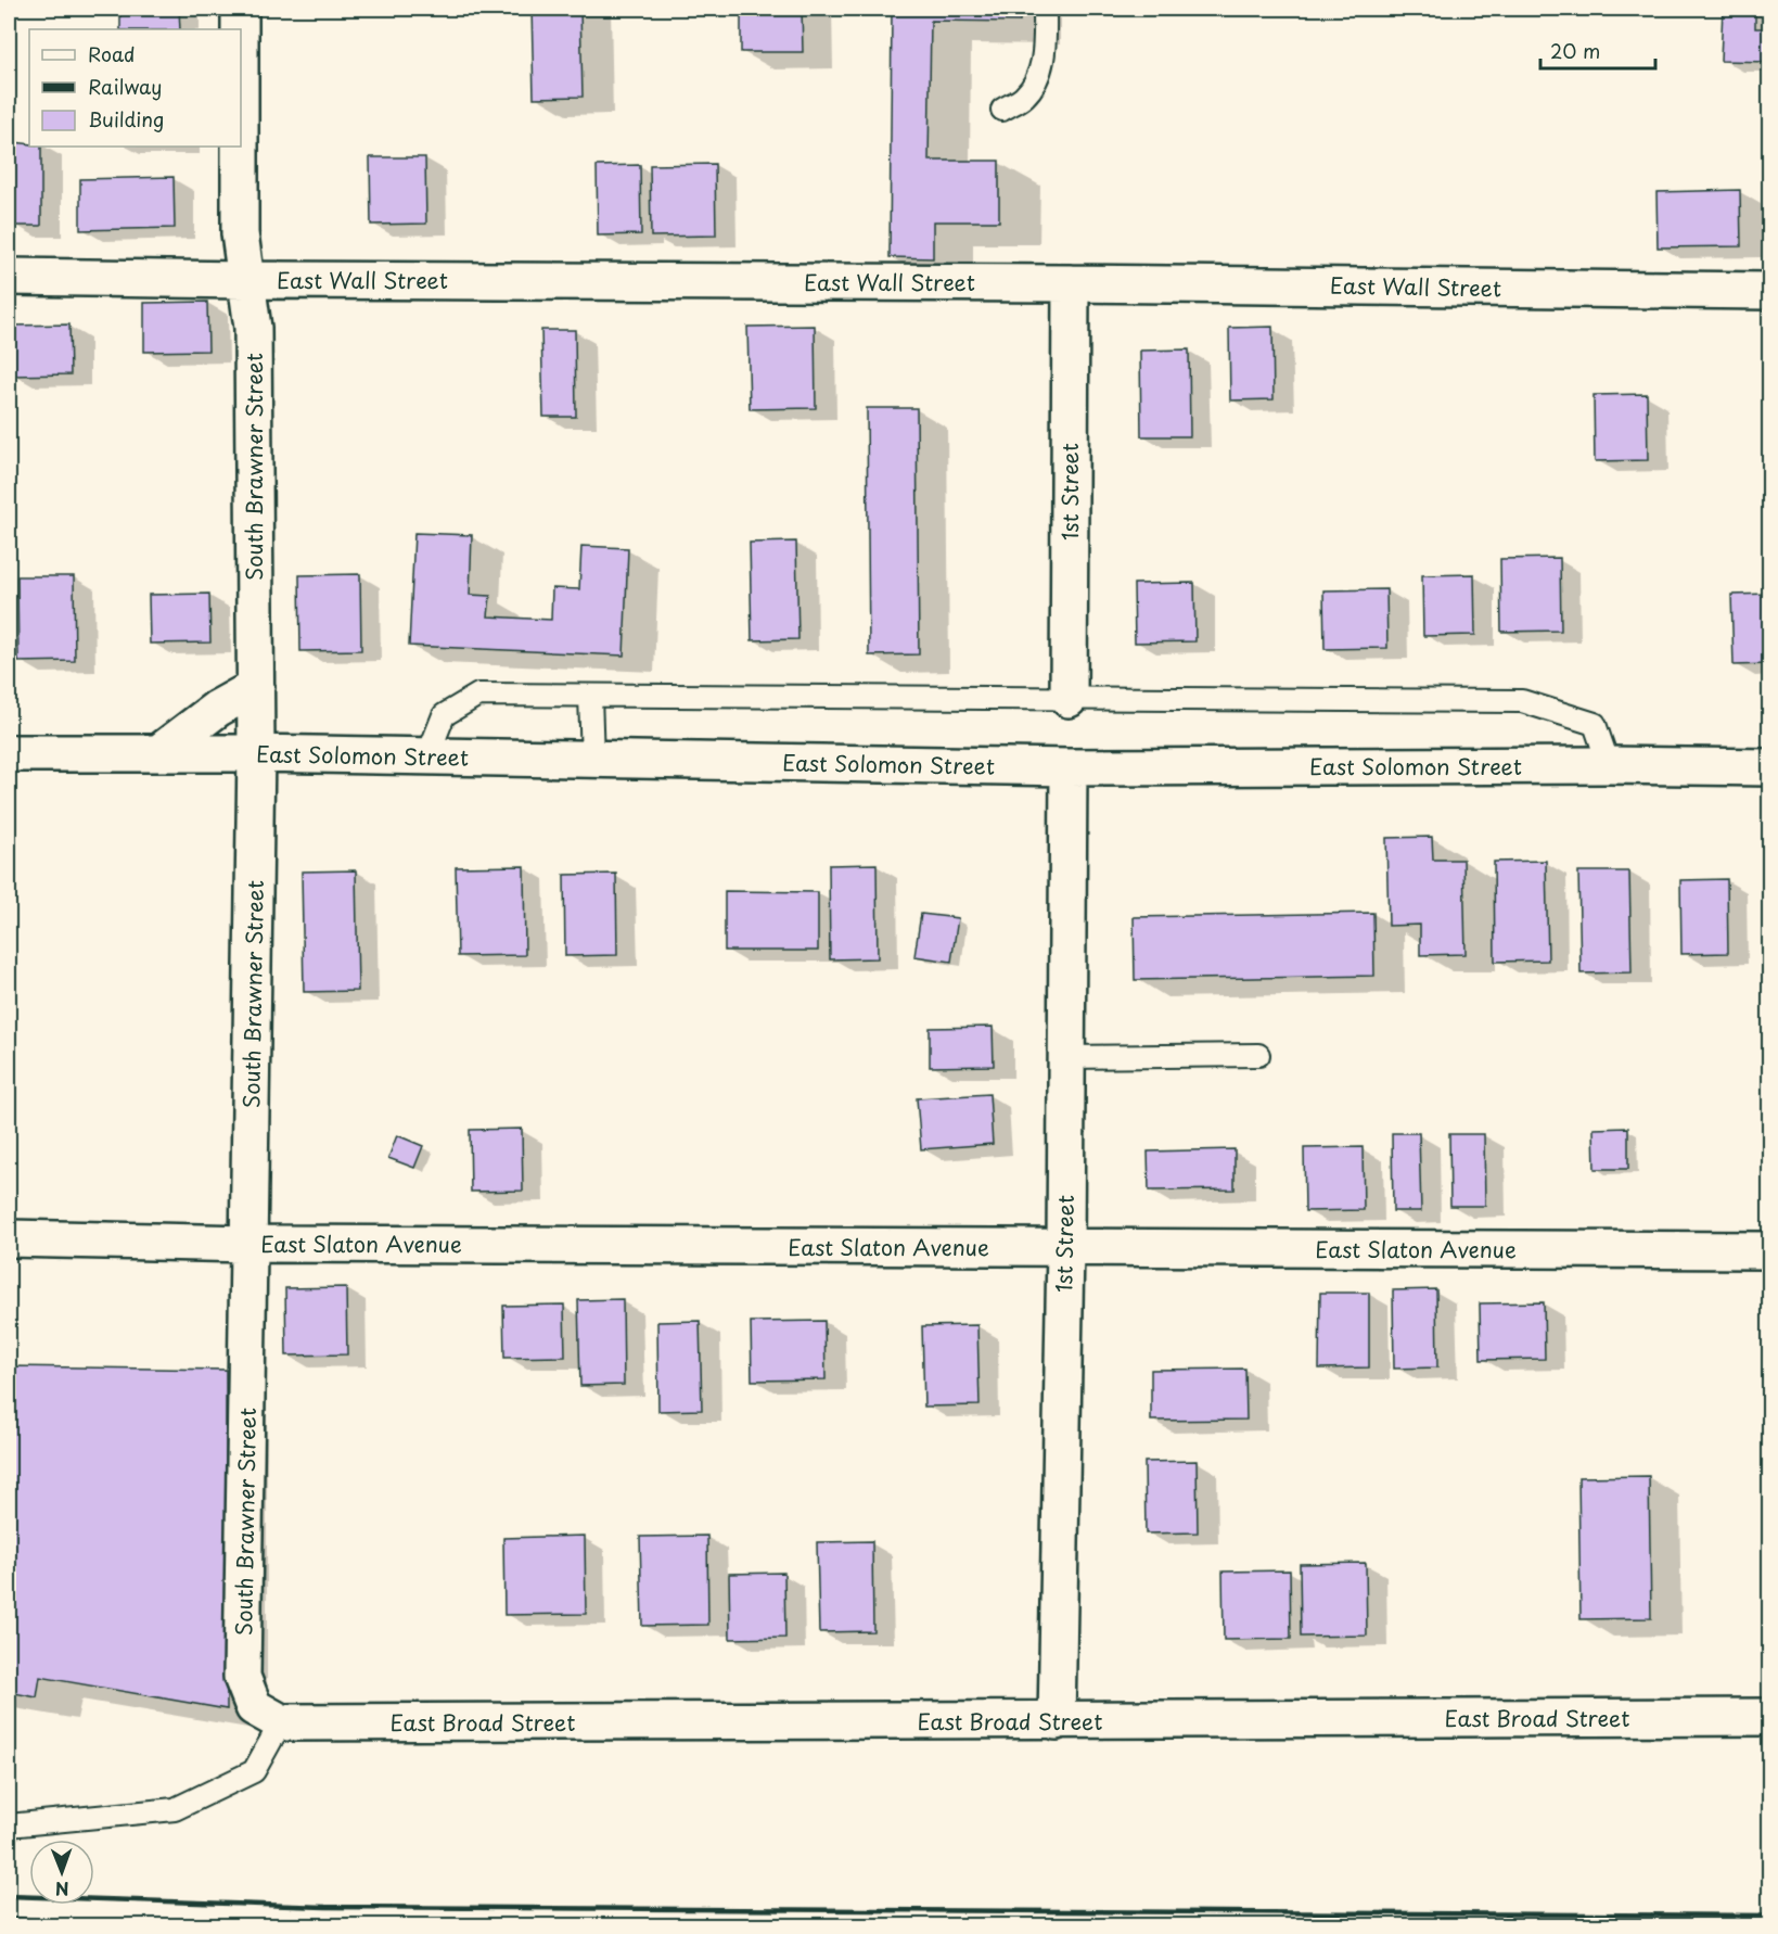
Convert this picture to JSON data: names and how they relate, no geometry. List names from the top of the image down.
{
  "streets": {
    "street": [
      "East Wall Street",
      "South Brawner Street",
      "1st Street",
      "East Solomon Street",
      "East Slaton Avenue",
      "East Broad Street"
    ]
  },
  "crossings": [
    ["East Wall Street", "South Brawner Street"],
    ["East Wall Street", "1st Street"],
    ["South Brawner Street", "East Solomon Street"],
    ["South Brawner Street", "East Slaton Avenue"],
    ["South Brawner Street", "East Broad Street"],
    ["1st Street", "East Solomon Street"],
    ["1st Street", "East Slaton Avenue"],
    ["1st Street", "East Broad Street"]
  ],
  "legend": ["Road", "Railway", "Building"],
  "scale_bar": "20 m",
  "north": "bottom"
}
